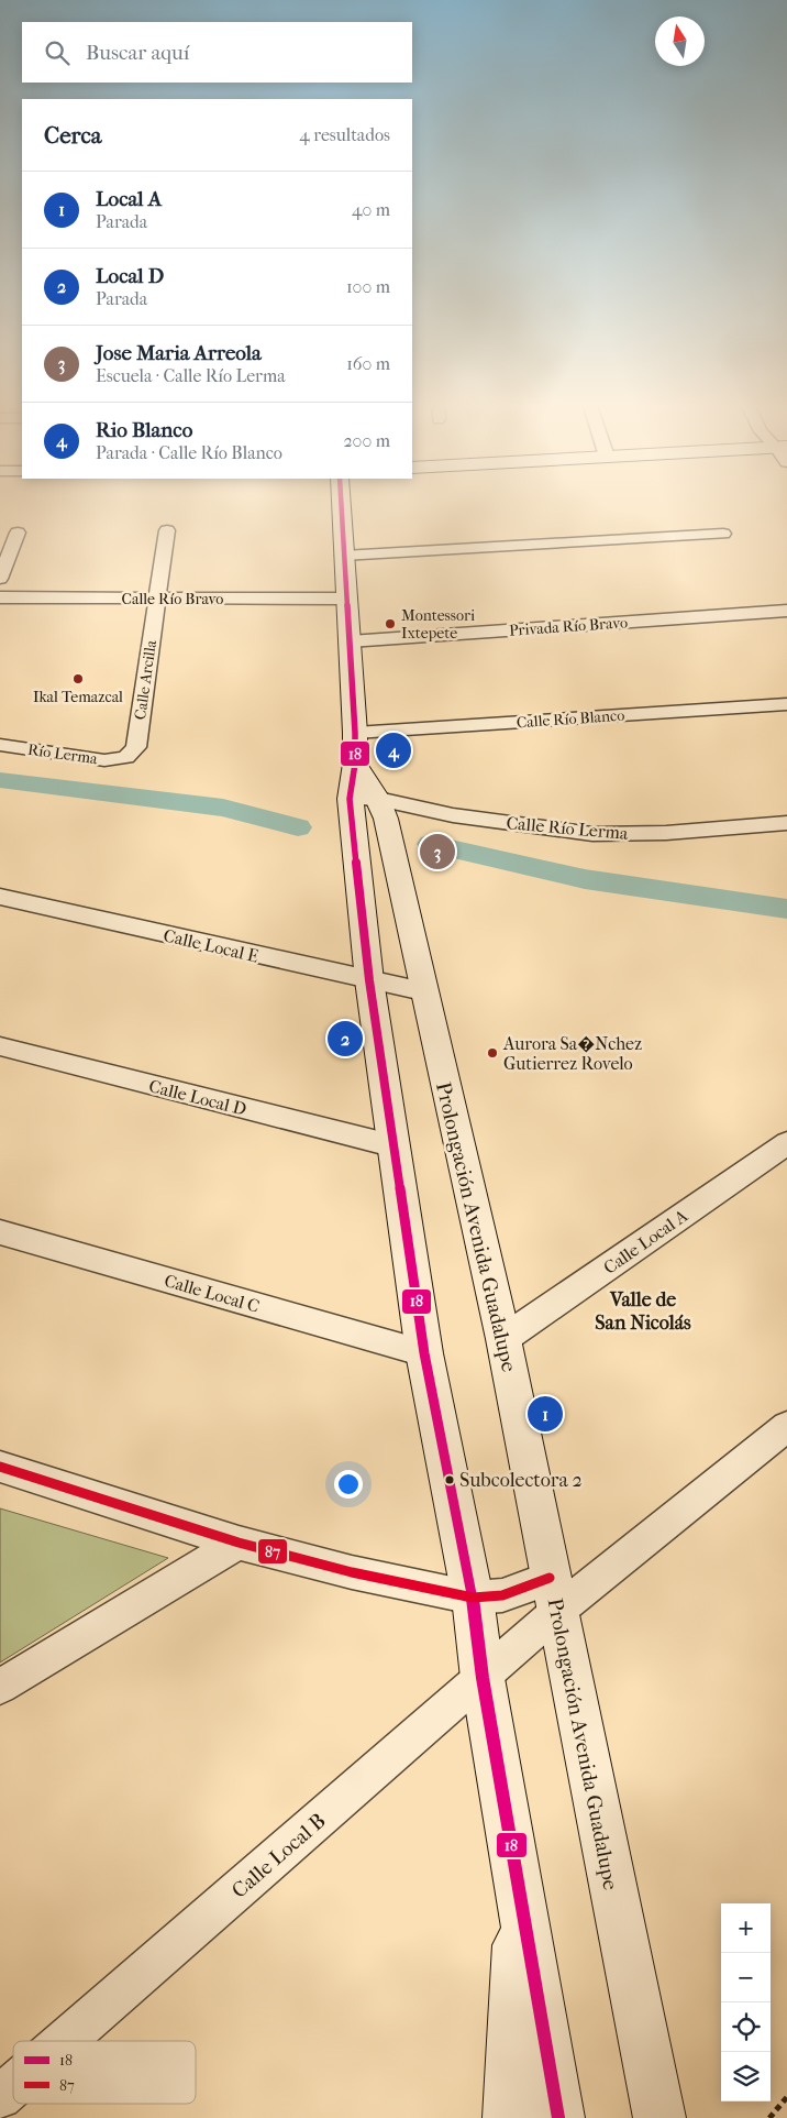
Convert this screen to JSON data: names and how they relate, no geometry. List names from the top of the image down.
{
  "streets": {
    "main road": ["Prolongación Avenida Guadalupe"],
    "street": [
      "Calle Río Bravo",
      "Privada Río Bravo",
      "Calle Arcilla",
      "Calle Río Blanco",
      "Río Lerma",
      "Calle Río Lerma",
      "Calle Local E",
      "Calle Local D",
      "Calle Local A",
      "Calle Local C",
      "Calle Local B"
    ]
  },
  "crossings": [
    ["Calle Río Bravo", "Calle Arcilla"],
    ["Calle Río Bravo", "Prolongación Avenida Guadalupe"],
    ["Privada Río Bravo", "Prolongación Avenida Guadalupe"],
    ["Calle Arcilla", "Río Lerma"],
    ["Calle Río Blanco", "Prolongación Avenida Guadalupe"],
    ["Calle Río Lerma", "Prolongación Avenida Guadalupe"],
    ["Calle Local E", "Prolongación Avenida Guadalupe"],
    ["Calle Local D", "Prolongación Avenida Guadalupe"],
    ["Prolongación Avenida Guadalupe", "Calle Local A"],
    ["Prolongación Avenida Guadalupe", "Calle Local C"],
    ["Prolongación Avenida Guadalupe", "Calle Local B"]
  ],
  "districts": ["Valle de San Nicolás"],
  "places": [
    "Montessori Ixtepete",
    "Ikal Temazcal",
    "Aurora Sa�Nchez Gutierrez Rovelo",
    "Subcolectora 2"
  ],
  "lines": ["transit line 18", "transit line 87"],
  "legend": ["18", "87"],
  "north": "top",
  "page": {
    "search": "Buscar aquí",
    "heading": ["Cerca", "4 resultados"],
    "list": [
      {
        "mark": "1",
        "name": "Local A",
        "note": "Parada",
        "value": "40 m"
      },
      {
        "mark": "2",
        "name": "Local D",
        "note": "Parada",
        "value": "100 m"
      },
      {
        "mark": "3",
        "name": "Jose Maria Arreola",
        "note": "Escuela · Calle Río Lerma",
        "value": "160 m"
      },
      {
        "mark": "4",
        "name": "Rio Blanco",
        "note": "Parada · Calle Río Blanco",
        "value": "200 m"
      }
    ],
    "pins": [
      "4",
      "3",
      "2",
      "1"
    ],
    "map_buttons": ["+", "−"]
  }
}
